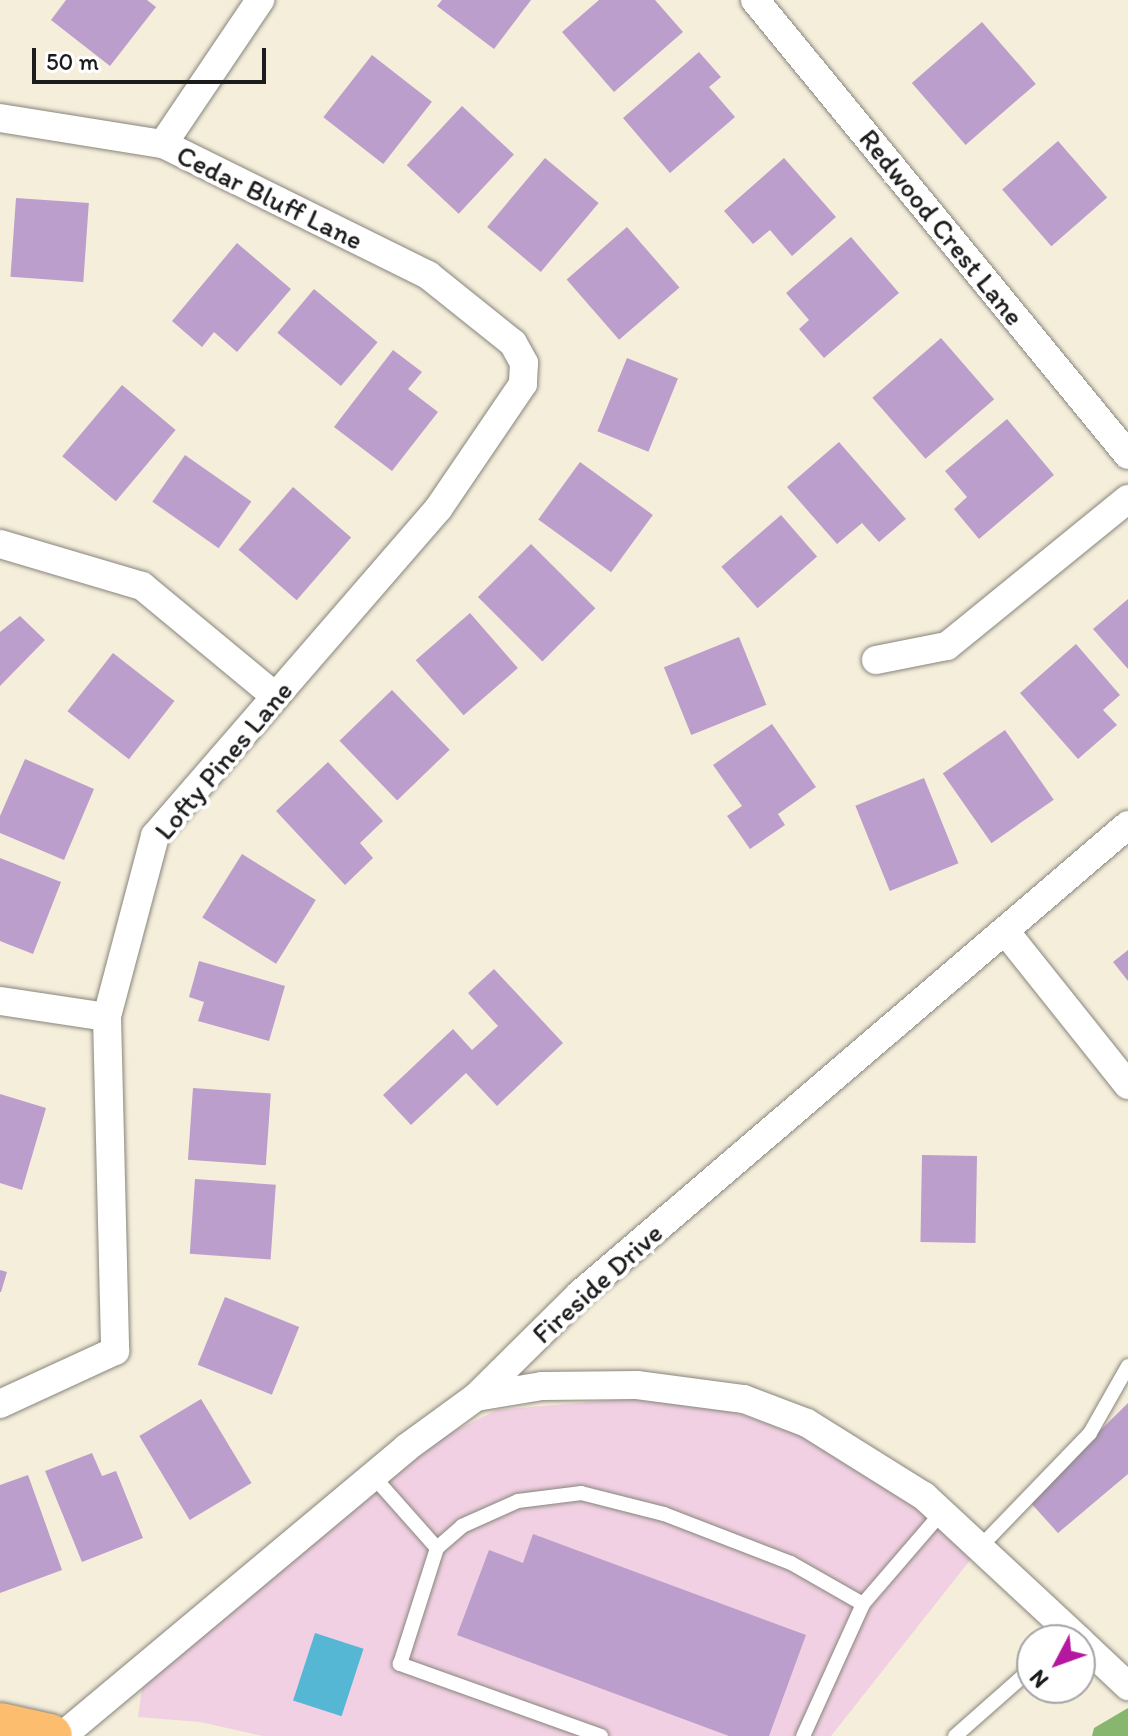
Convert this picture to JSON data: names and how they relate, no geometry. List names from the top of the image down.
{
  "streets": {
    "street": [
      "Cedar Bluff Lane",
      "Redwood Crest Lane",
      "Lofty Pines Lane",
      "Fireside Drive"
    ]
  },
  "crossings": [
    ["Cedar Bluff Lane", "Lofty Pines Lane"]
  ],
  "scale_bar": "50 m",
  "north": "bottom left"
}
